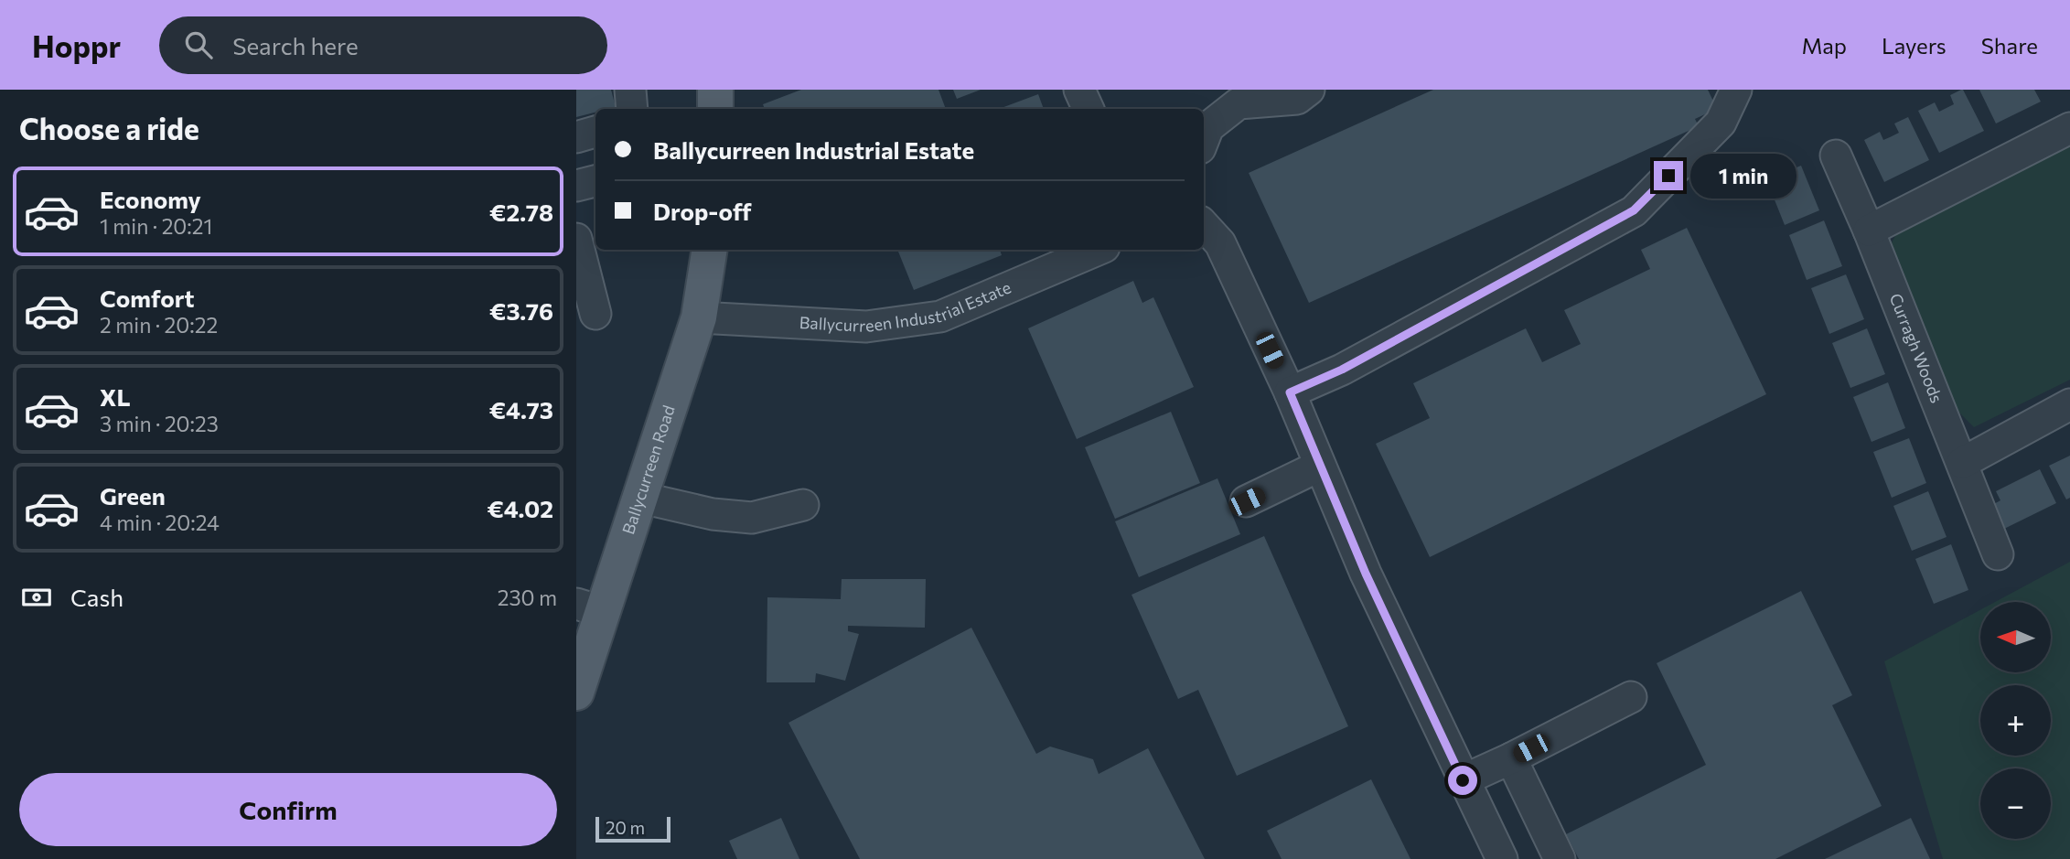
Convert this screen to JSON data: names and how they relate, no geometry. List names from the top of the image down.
{
  "streets": {
    "main road": ["Ballycurreen Road"],
    "street": ["Ballycurreen Industrial Estate", "Curragh Woods"]
  },
  "crossings": [
    ["Ballycurreen Industrial Estate", "Ballycurreen Road"]
  ],
  "scale_bar": "20 m",
  "north": "left",
  "page": {
    "header": "Hoppr",
    "search": "Search here",
    "nav": ["Map", "Layers", "Share"],
    "heading": "Choose a ride",
    "banner": ["Ballycurreen Industrial Estate", "Drop-off"],
    "bubble": "1 min",
    "list": [
      {
        "name": "Economy",
        "note": "1 min · 20:21",
        "value": "€2.78"
      },
      {
        "name": "Comfort",
        "note": "2 min · 20:22",
        "value": "€3.76"
      },
      {
        "name": "XL",
        "note": "3 min · 20:23",
        "value": "€4.73"
      },
      {
        "name": "Green",
        "note": "4 min · 20:24",
        "value": "€4.02"
      }
    ],
    "pay": ["Cash", "230 m"],
    "map_buttons": ["+", "−"],
    "buttons": "Confirm",
    "scale": "20 m"
  }
}
